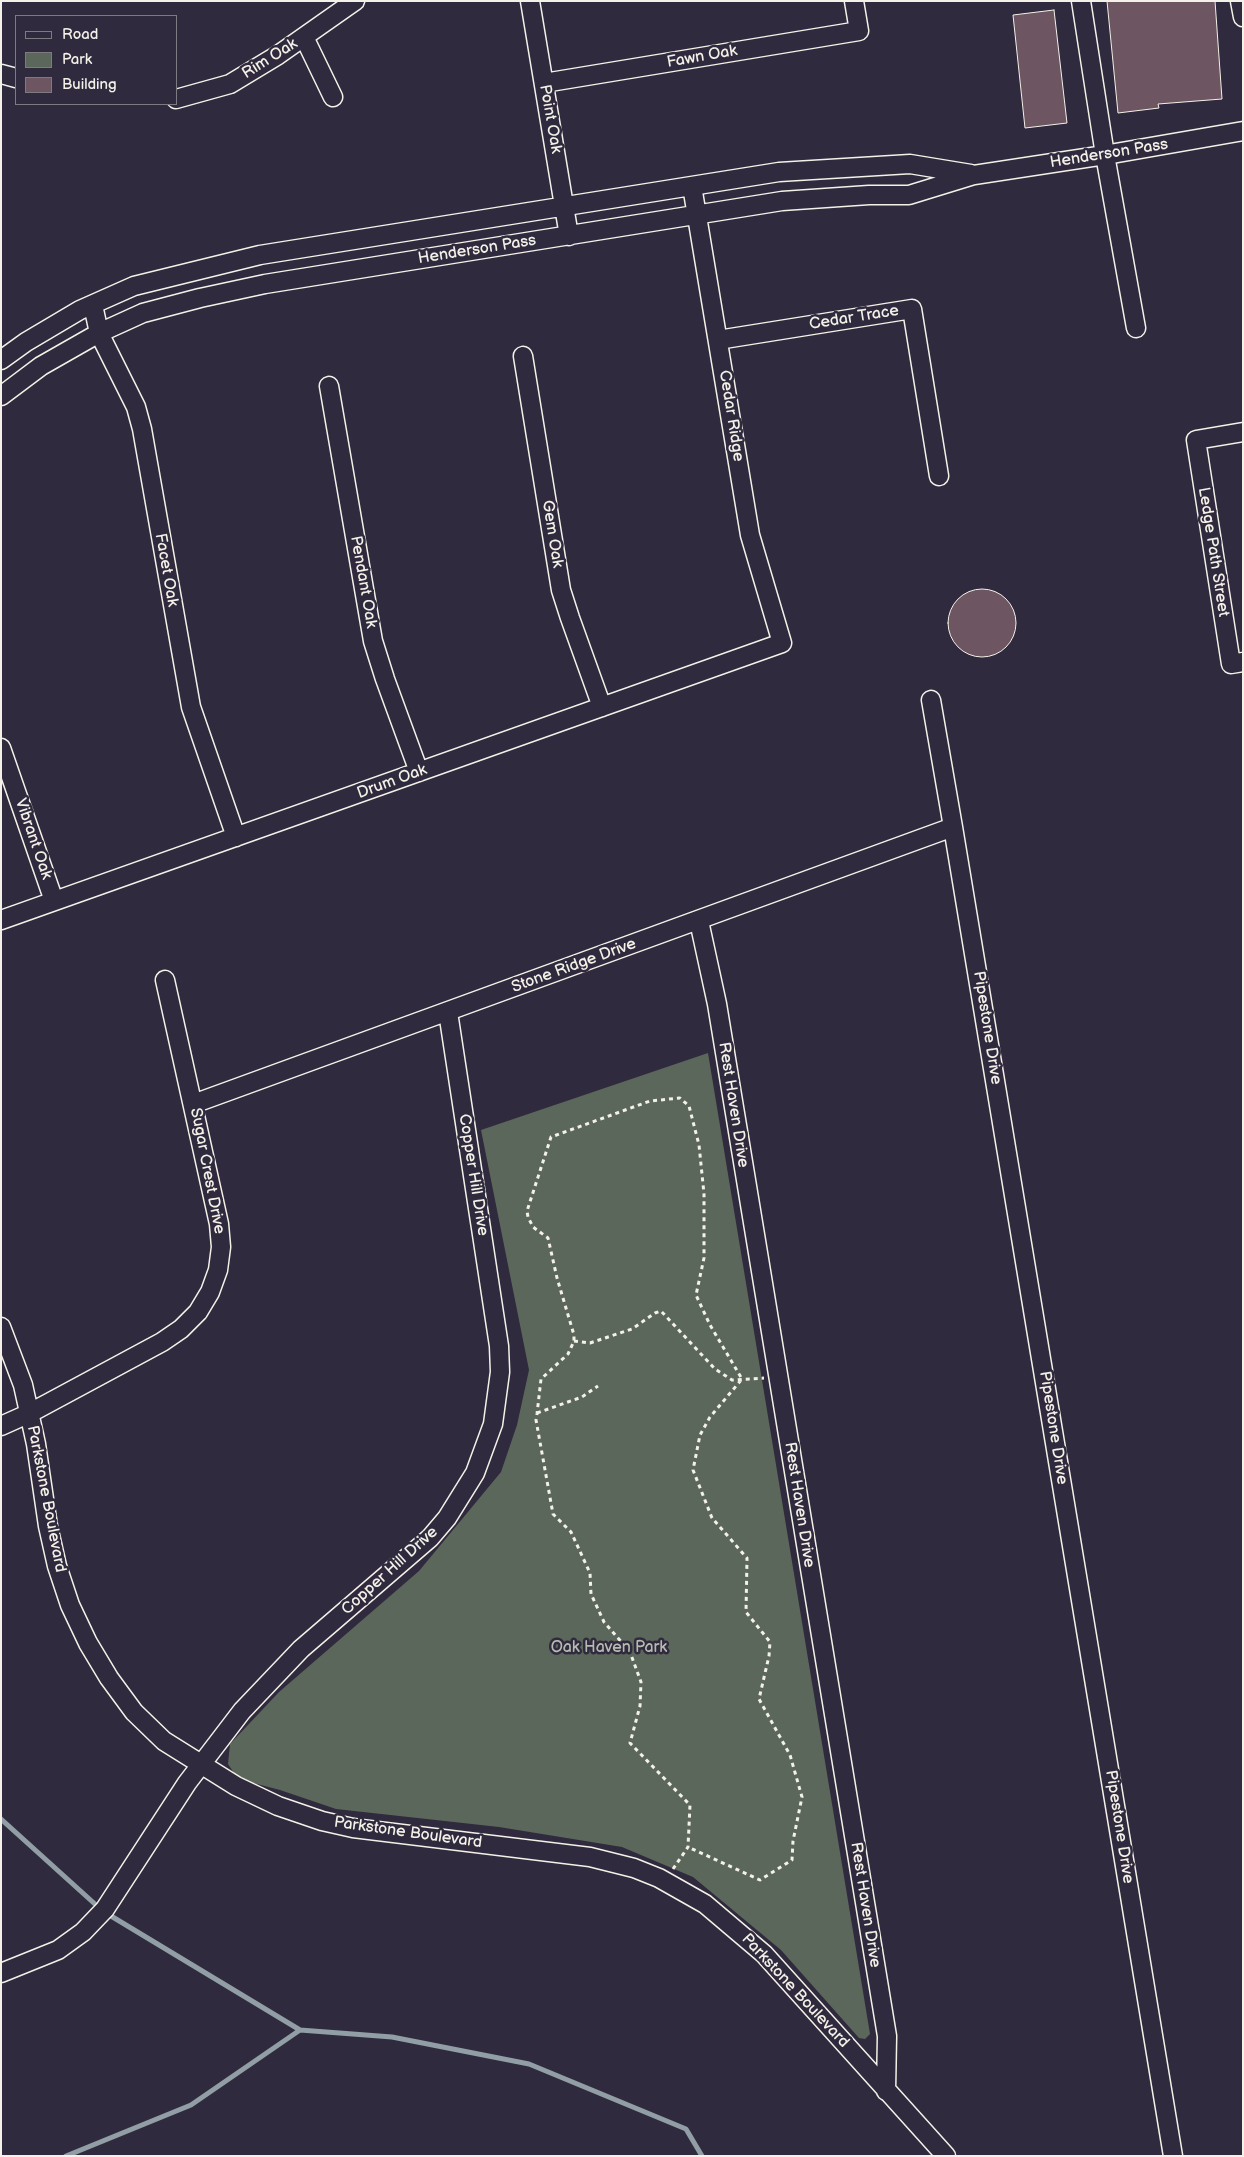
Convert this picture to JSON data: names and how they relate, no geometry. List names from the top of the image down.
{
  "streets": {
    "street": [
      "Fawn Oak",
      "Rim Oak",
      "Point Oak",
      "Henderson Pass",
      "Cedar Trace",
      "Cedar Ridge",
      "Gem Oak",
      "Ledge Path Street",
      "Facet Oak",
      "Pendant Oak",
      "Drum Oak",
      "Vibrant Oak",
      "Stone Ridge Drive",
      "Pipestone Drive",
      "Rest Haven Drive",
      "Sugar Crest Drive",
      "Copper Hill Drive",
      "Parkstone Boulevard"
    ]
  },
  "crossings": [
    ["Fawn Oak", "Point Oak"],
    ["Point Oak", "Henderson Pass"],
    ["Henderson Pass", "Cedar Ridge"],
    ["Henderson Pass", "Facet Oak"],
    ["Cedar Trace", "Cedar Ridge"],
    ["Cedar Ridge", "Drum Oak"],
    ["Gem Oak", "Drum Oak"],
    ["Facet Oak", "Drum Oak"],
    ["Pendant Oak", "Drum Oak"],
    ["Drum Oak", "Vibrant Oak"],
    ["Stone Ridge Drive", "Pipestone Drive"],
    ["Stone Ridge Drive", "Rest Haven Drive"],
    ["Stone Ridge Drive", "Sugar Crest Drive"],
    ["Stone Ridge Drive", "Copper Hill Drive"],
    ["Rest Haven Drive", "Parkstone Boulevard"],
    ["Sugar Crest Drive", "Parkstone Boulevard"],
    ["Copper Hill Drive", "Parkstone Boulevard"]
  ],
  "parks": ["Oak Haven Park"],
  "legend": ["Road", "Park", "Building"]
}
